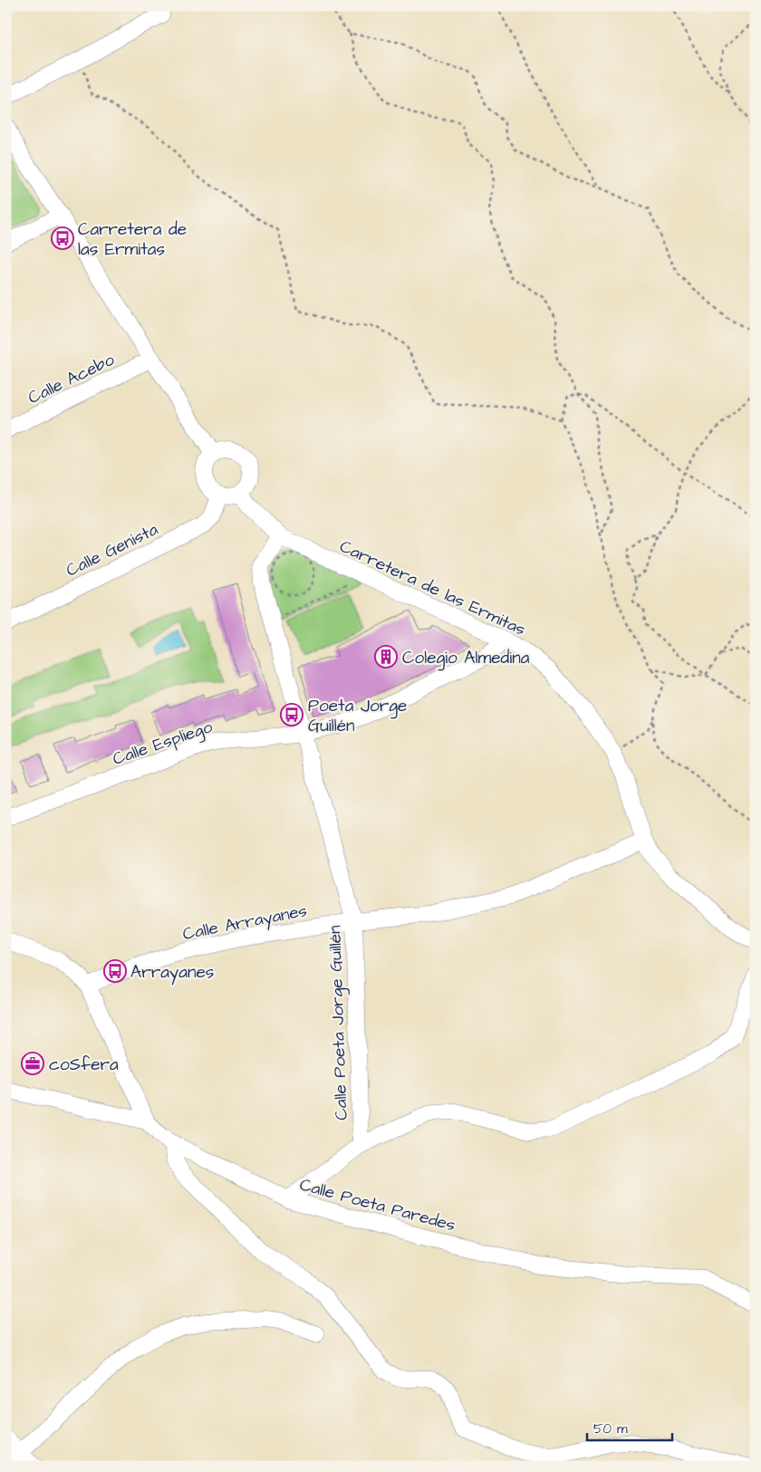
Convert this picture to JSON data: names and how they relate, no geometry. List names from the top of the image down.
{
  "streets": {
    "street": [
      "Calle Acebo",
      "Calle Genista",
      "Carretera de las Ermitas",
      "Calle Espliego",
      "Calle Arrayanes",
      "Calle Poeta Jorge Guillén",
      "Calle Poeta Paredes"
    ]
  },
  "crossings": [
    ["Calle Genista", "Carretera de las Ermitas"],
    ["Carretera de las Ermitas", "Calle Espliego"],
    ["Carretera de las Ermitas", "Calle Arrayanes"],
    ["Carretera de las Ermitas", "Calle Poeta Jorge Guillén"],
    ["Calle Espliego", "Calle Poeta Jorge Guillén"],
    ["Calle Arrayanes", "Calle Poeta Jorge Guillén"]
  ],
  "places": {
    "bus stop": ["Carretera de las Ermitas", "Poeta Jorge Guillén", "Arrayanes"],
    "building": ["Colegio Almedina"],
    "office": ["coSfera"]
  },
  "scale_bar": "50 m"
}
